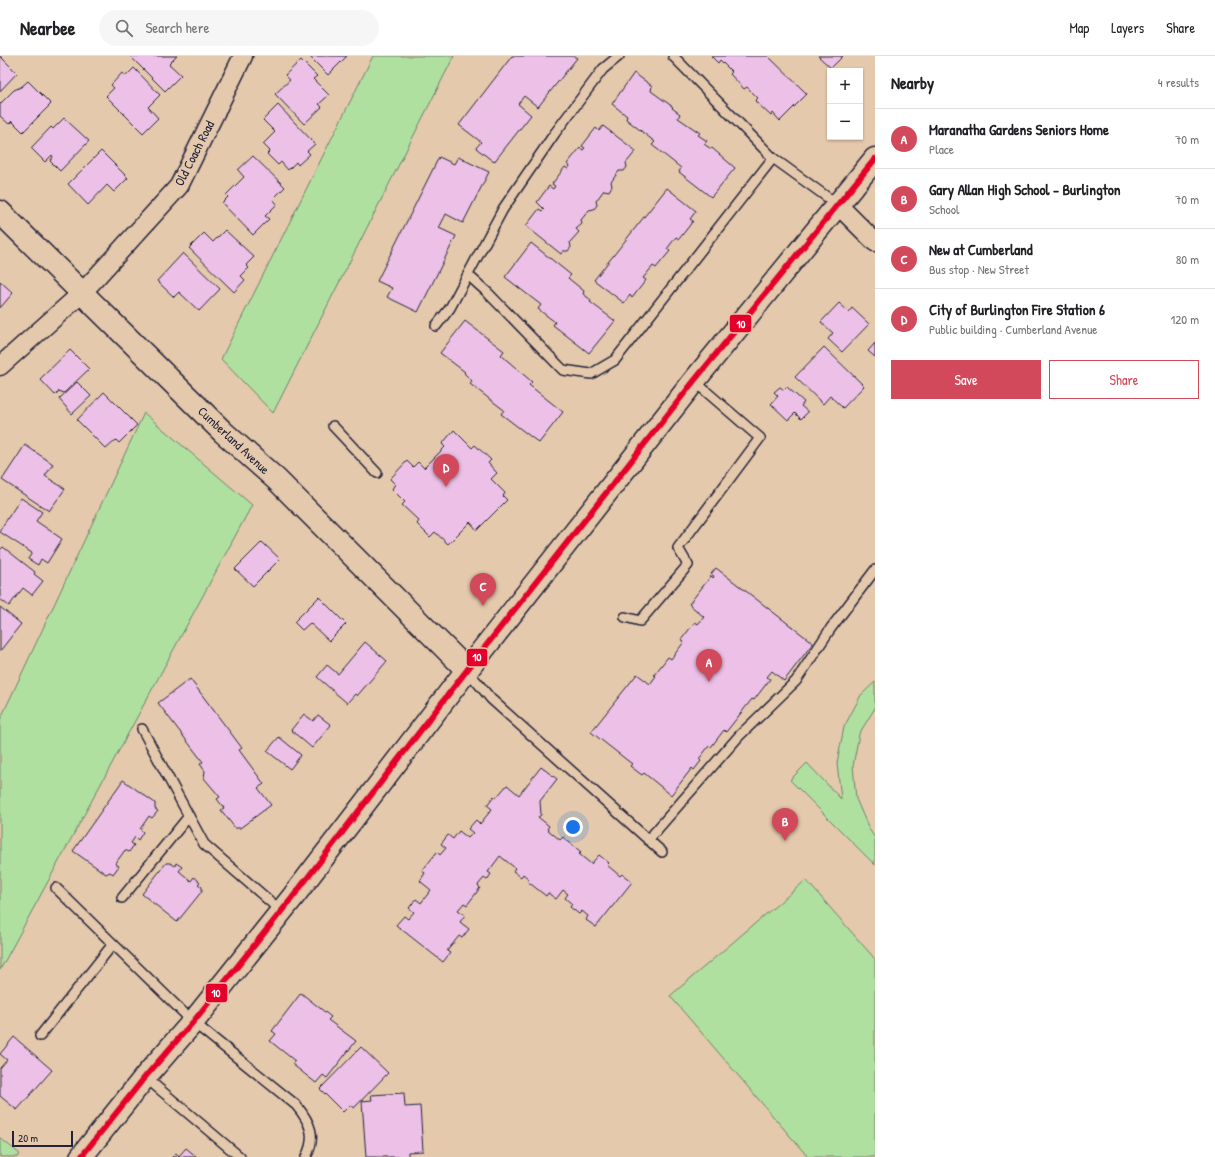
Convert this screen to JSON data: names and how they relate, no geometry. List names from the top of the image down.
{
  "streets": {
    "main road": ["Cumberland Avenue"],
    "street": ["Old Coach Road"]
  },
  "crossings": [
    ["Old Coach Road", "Cumberland Avenue"]
  ],
  "lines": ["transit line 10"],
  "scale_bar": "20 m",
  "page": {
    "header": "Nearbee",
    "search": "Search here",
    "nav": ["Map", "Layers", "Share"],
    "heading": ["Nearby", "4 results"],
    "map_buttons": ["+", "−"],
    "list": [
      {
        "mark": "A",
        "name": "Maranatha Gardens Seniors Home",
        "note": "Place",
        "value": "70 m"
      },
      {
        "mark": "B",
        "name": "Gary Allan High School - Burlington",
        "note": "School",
        "value": "70 m"
      },
      {
        "mark": "C",
        "name": "New at Cumberland",
        "note": "Bus stop · New Street",
        "value": "80 m"
      },
      {
        "mark": "D",
        "name": "City of Burlington Fire Station 6",
        "note": "Public building · Cumberland Avenue",
        "value": "120 m"
      }
    ],
    "buttons": ["Save", "Share"],
    "pins": [
      "D",
      "C",
      "A",
      "B"
    ],
    "scale": "20 m"
  }
}
